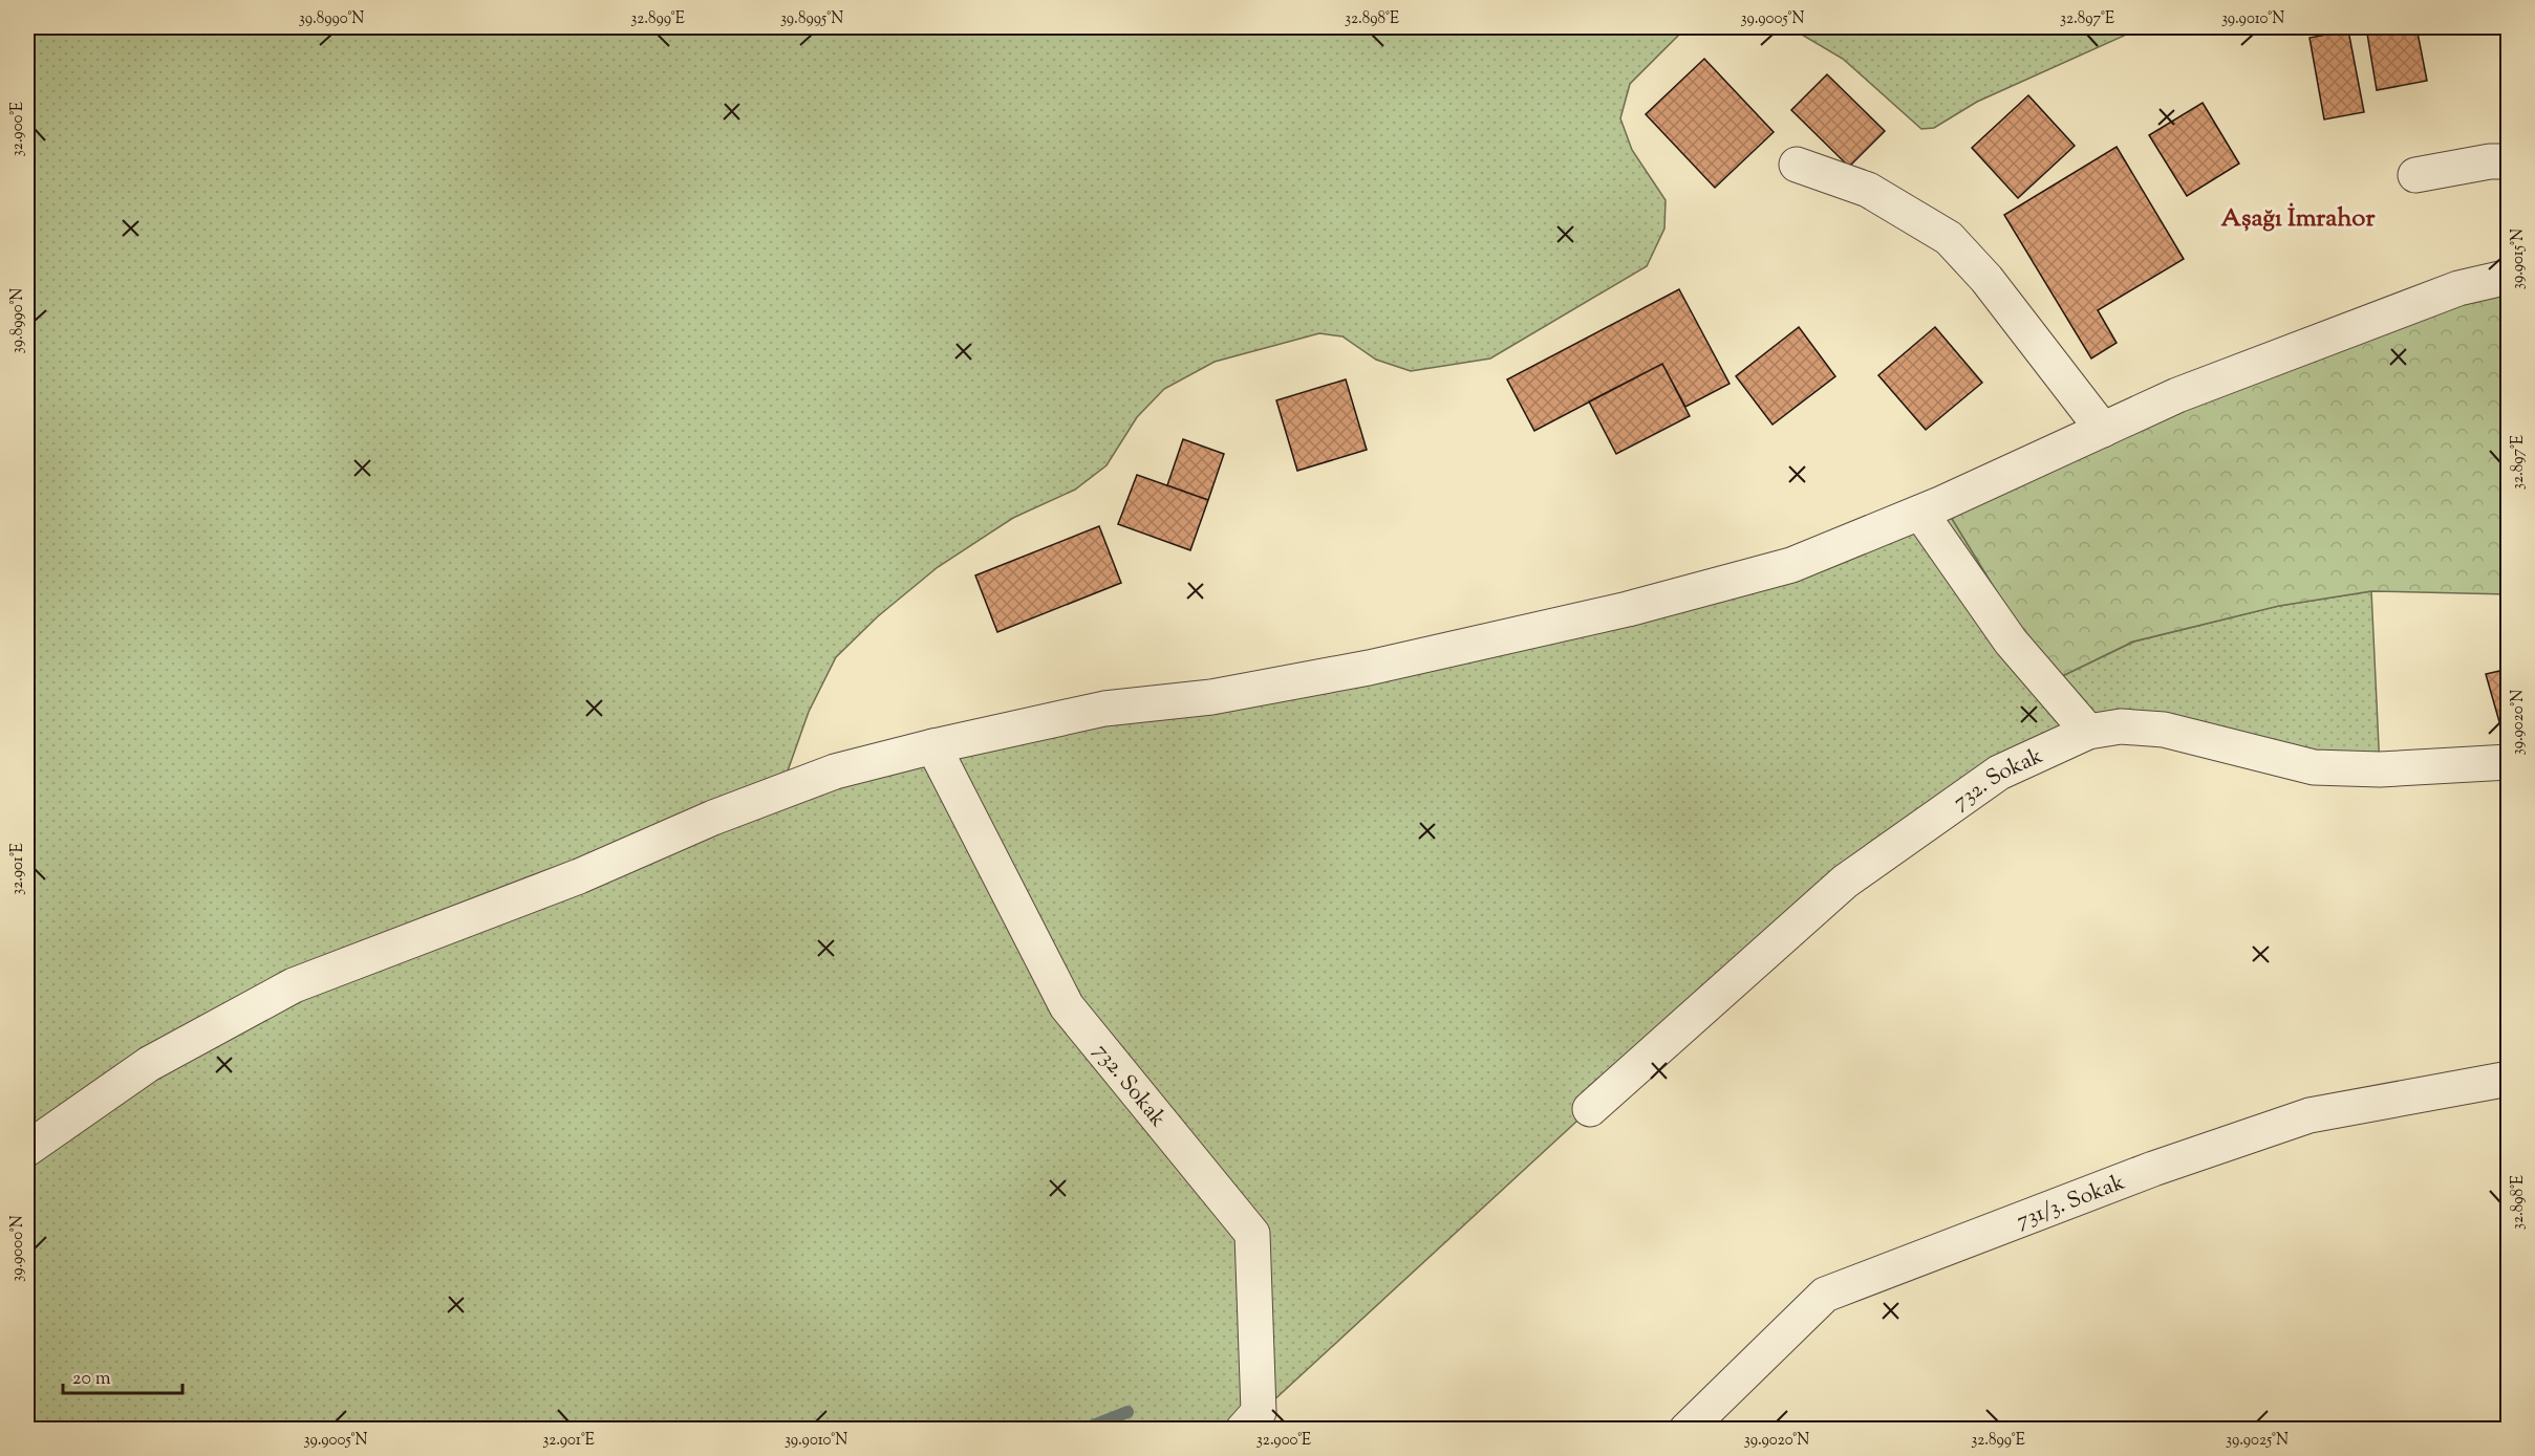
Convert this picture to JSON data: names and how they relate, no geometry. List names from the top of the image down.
{
  "streets": {
    "street": ["732. Sokak", "731/3. Sokak"]
  },
  "districts": ["Aşağı İmrahor"],
  "scale_bar": "20 m",
  "coordinates": [
    "39.8990°N",
    "32.899°E",
    "39.8995°N",
    "32.898°E",
    "39.9005°N",
    "32.897°E",
    "39.9010°N",
    "32.900°E",
    "39.9015°N",
    "39.9020°N",
    "32.901°E",
    "39.9000°N",
    "39.9025°N"
  ]
}
